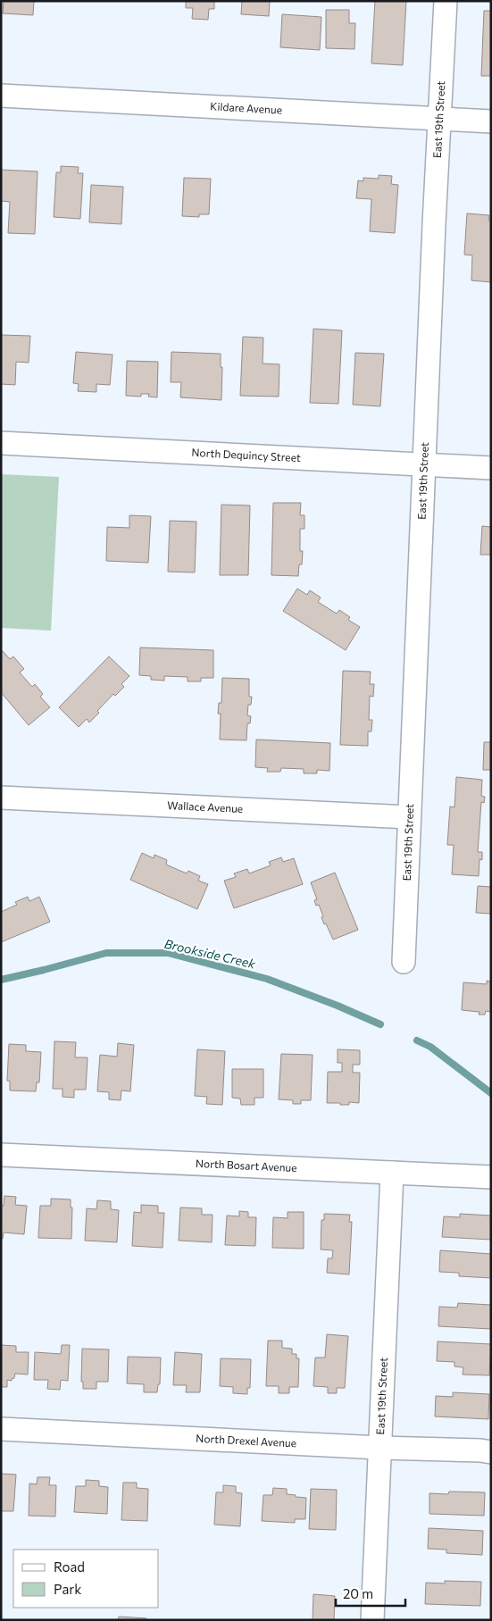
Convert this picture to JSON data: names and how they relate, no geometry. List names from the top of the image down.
{
  "streets": {
    "street": [
      "Kildare Avenue",
      "East 19th Street",
      "North Dequincy Street",
      "Wallace Avenue",
      "North Bosart Avenue",
      "North Drexel Avenue"
    ]
  },
  "crossings": [
    ["Kildare Avenue", "East 19th Street"],
    ["East 19th Street", "North Dequincy Street"],
    ["East 19th Street", "Wallace Avenue"],
    ["East 19th Street", "North Bosart Avenue"],
    ["East 19th Street", "North Drexel Avenue"]
  ],
  "water": ["Brookside Creek"],
  "legend": ["Road", "Park"],
  "scale_bar": "20 m"
}
